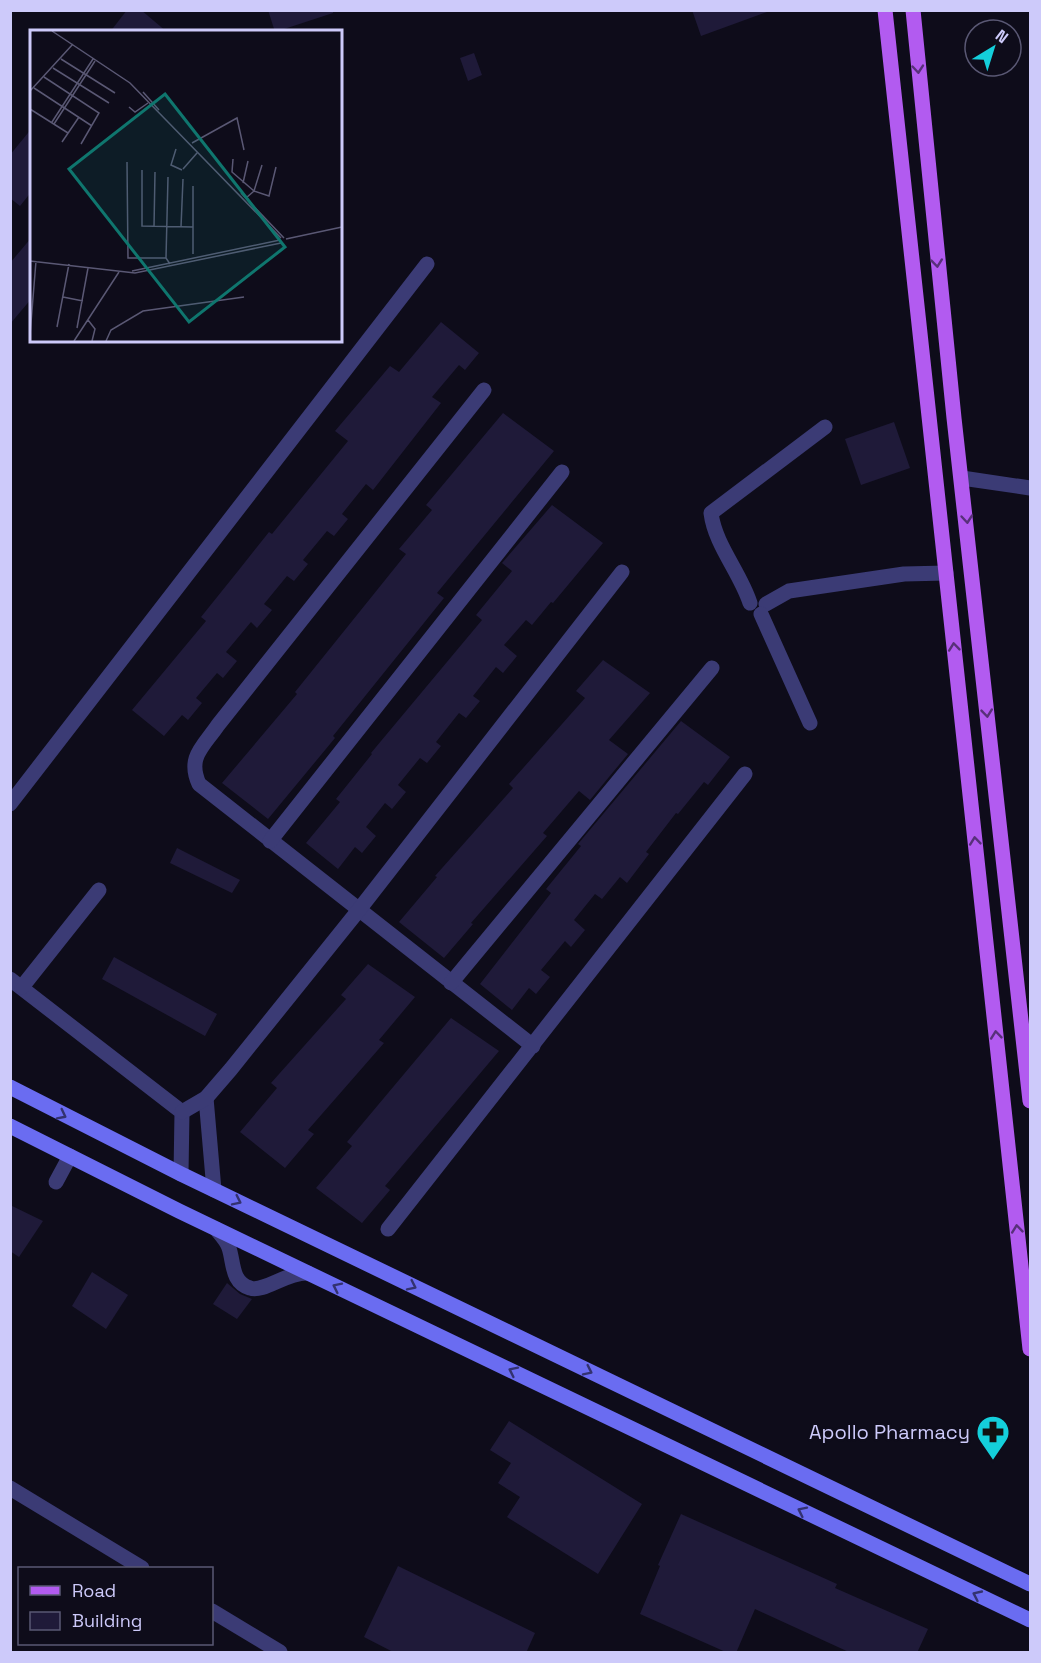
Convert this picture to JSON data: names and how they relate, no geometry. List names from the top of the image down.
{
  "places": {
    "pharmacy": ["Apollo Pharmacy"]
  },
  "legend": ["Road", "Building"],
  "north": "top right"
}
